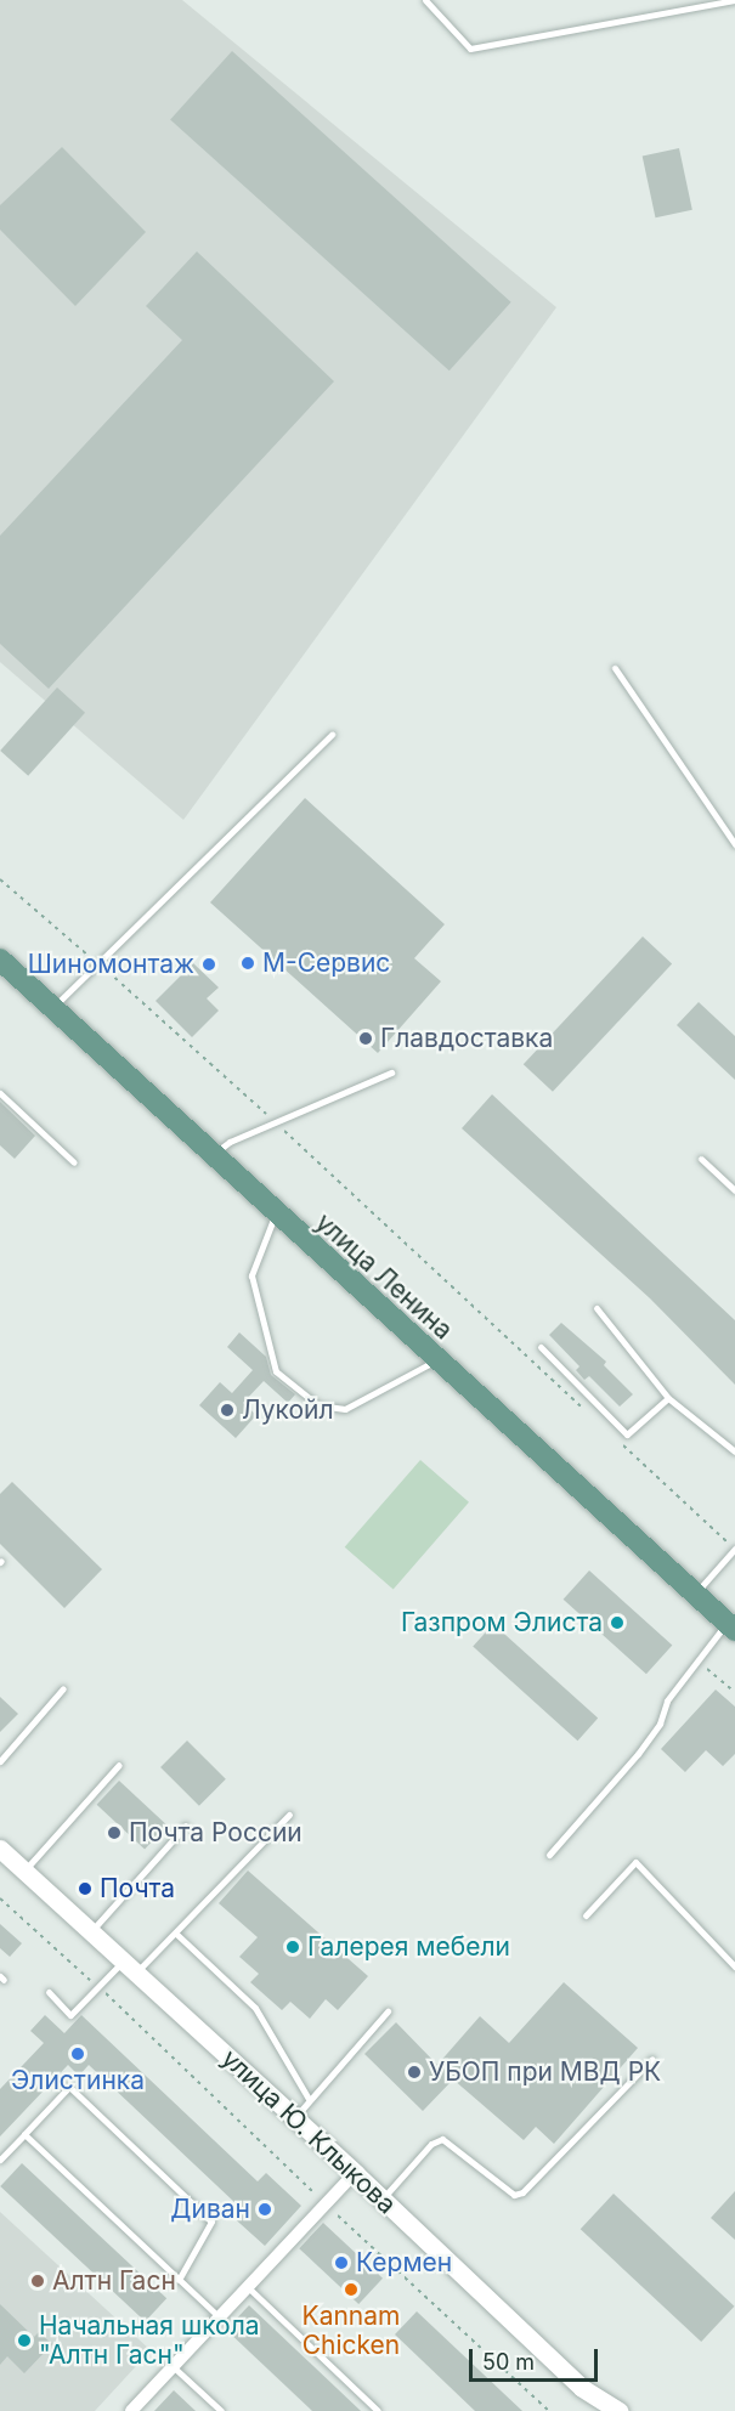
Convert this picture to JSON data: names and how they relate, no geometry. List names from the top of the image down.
{
  "streets": {
    "main road": ["улица Ленина", "улица Ю. Клыкова"]
  },
  "places": [
    "М-Сервис",
    "Шиномонтаж",
    "Главдоставка",
    "Лукойл",
    "Газпром Элиста",
    "Почта России",
    "Почта",
    "Галерея мебели",
    "Элистинка",
    "УБОП при МВД РК",
    "Диван",
    "Кермен",
    "Алтн Гасн",
    "Kannam Chicken",
    "Начальная школа \"Алтн Гасн\""
  ],
  "scale_bar": "50 m"
}
